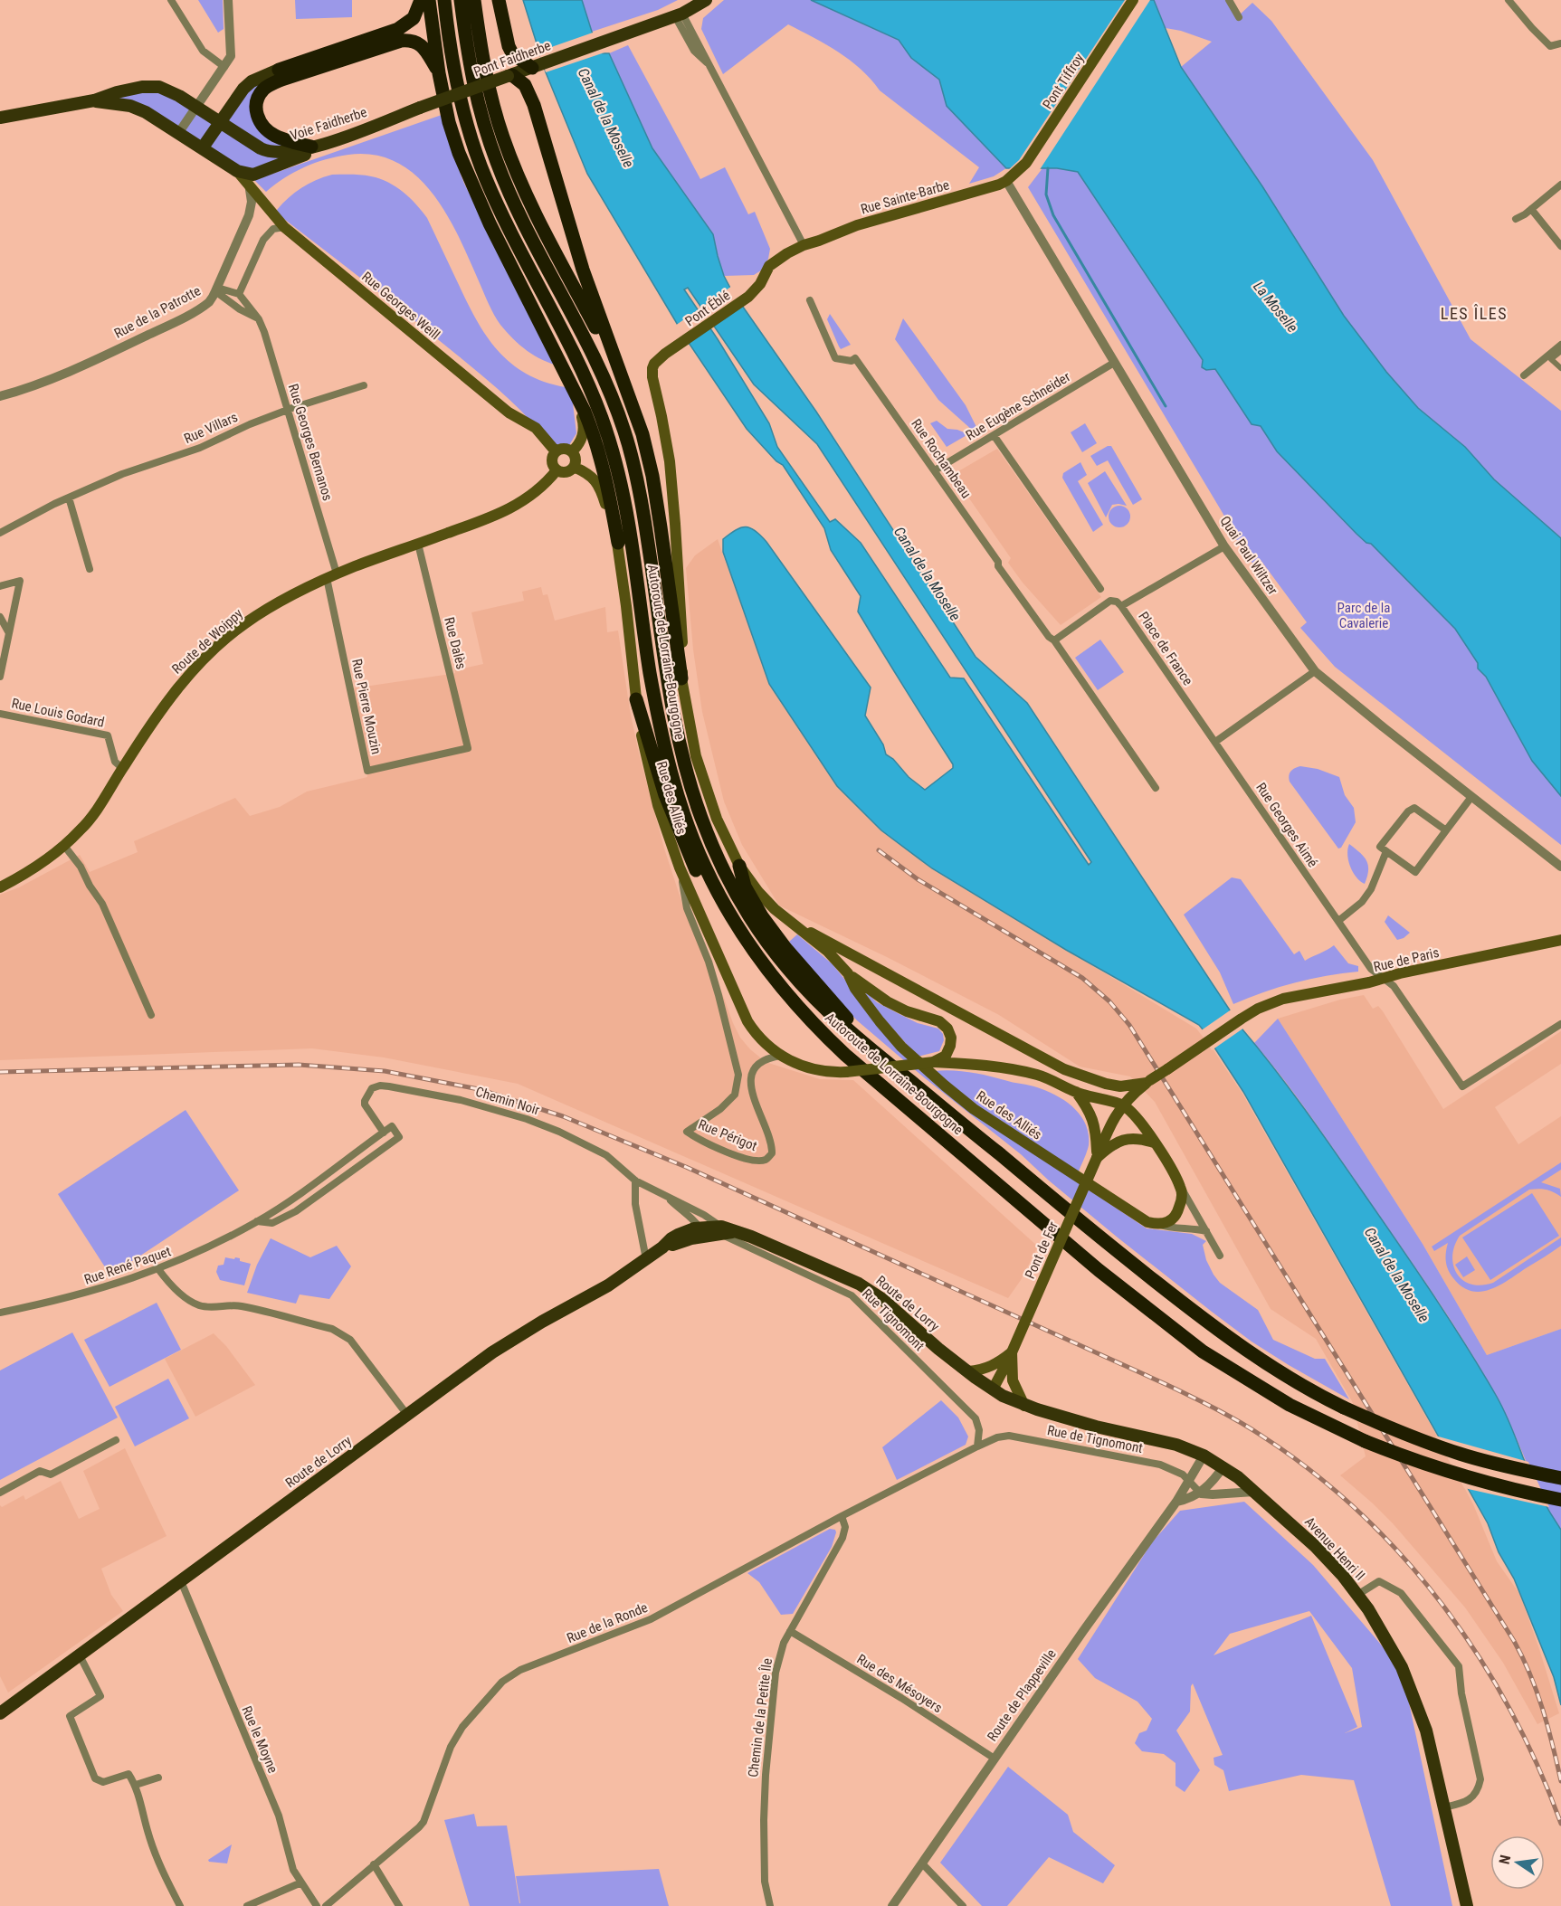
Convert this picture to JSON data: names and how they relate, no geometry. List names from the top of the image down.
{
  "streets": {
    "highway": ["Autoroute de Lorraine-Bourgogne"],
    "main road": [
      "Pont Faidherbe",
      "Pont Tiffroy",
      "Voie Faidherbe",
      "Rue Sainte-Barbe",
      "Rue Georges Weill",
      "Pont Éblé",
      "Route de Woippy",
      "Rue des Alliés",
      "Rue de Paris",
      "Pont de Fer",
      "Route de Lorry",
      "Avenue Henri II"
    ],
    "street": [
      "Rue de la Patrotte",
      "Rue Eugène Schneider",
      "Rue Villars",
      "Rue Georges Bernanos",
      "Rue Rochambeau",
      "Quai Paul Wiltzer",
      "Rue Dalès",
      "Place de France",
      "Rue Pierre Mouzin",
      "Rue Louis Godard",
      "Rue Georges Aimé",
      "Chemin Noir",
      "Rue Périgot",
      "Rue René Paquet",
      "Rue Tignomont",
      "Rue de Tignomont",
      "Rue de la Ronde",
      "Rue des Mésoyers",
      "Route de Plappeville",
      "Chemin de la Petite Île",
      "Rue le Moyne"
    ]
  },
  "crossings": [
    ["Pont Faidherbe", "Voie Faidherbe"],
    ["Pont Tiffroy", "Rue Sainte-Barbe"],
    ["Pont Tiffroy", "Quai Paul Wiltzer"],
    ["Rue Sainte-Barbe", "Pont Éblé"],
    ["Rue Sainte-Barbe", "Quai Paul Wiltzer"],
    ["Rue Georges Weill", "Rue de la Patrotte"],
    ["Rue Georges Weill", "Route de Woippy"],
    ["Rue Georges Weill", "Rue des Alliés"],
    ["Pont Éblé", "Rue des Alliés"],
    ["Rue Eugène Schneider", "Rue Rochambeau"],
    ["Rue Eugène Schneider", "Quai Paul Wiltzer"],
    ["Rue Villars", "Rue Georges Bernanos"],
    ["Rue Georges Bernanos", "Route de Woippy"],
    ["Rue Georges Bernanos", "Rue Pierre Mouzin"],
    ["Quai Paul Wiltzer", "Place de France"],
    ["Route de Woippy", "Rue Dalès"],
    ["Route de Woippy", "Rue Pierre Mouzin"],
    ["Route de Woippy", "Rue Louis Godard"],
    ["Route de Woippy", "Rue des Alliés"],
    ["Rue Dalès", "Rue Pierre Mouzin"],
    ["Place de France", "Rue Georges Aimé"],
    ["Rue des Alliés", "Rue de Paris"],
    ["Rue des Alliés", "Rue Périgot"],
    ["Rue Georges Aimé", "Rue de Paris"],
    ["Chemin Noir", "Rue René Paquet"],
    ["Chemin Noir", "Route de Lorry"],
    ["Chemin Noir", "Rue Tignomont"],
    ["Pont de Fer", "Route de Lorry"],
    ["Pont de Fer", "Avenue Henri II"],
    ["Route de Lorry", "Rue Tignomont"],
    ["Route de Lorry", "Avenue Henri II"],
    ["Route de Lorry", "Rue le Moyne"],
    ["Rue Tignomont", "Rue de Tignomont"],
    ["Rue Tignomont", "Rue de la Ronde"],
    ["Rue de Tignomont", "Rue de la Ronde"],
    ["Rue de Tignomont", "Route de Plappeville"],
    ["Avenue Henri II", "Route de Plappeville"],
    ["Rue de la Ronde", "Chemin de la Petite Île"],
    ["Rue des Mésoyers", "Route de Plappeville"],
    ["Rue des Mésoyers", "Chemin de la Petite Île"]
  ],
  "districts": ["LES ÎLES"],
  "water": ["Canal de la Moselle", "La Moselle"],
  "parks": ["Parc de la Cavalerie"],
  "north": "left"
}
